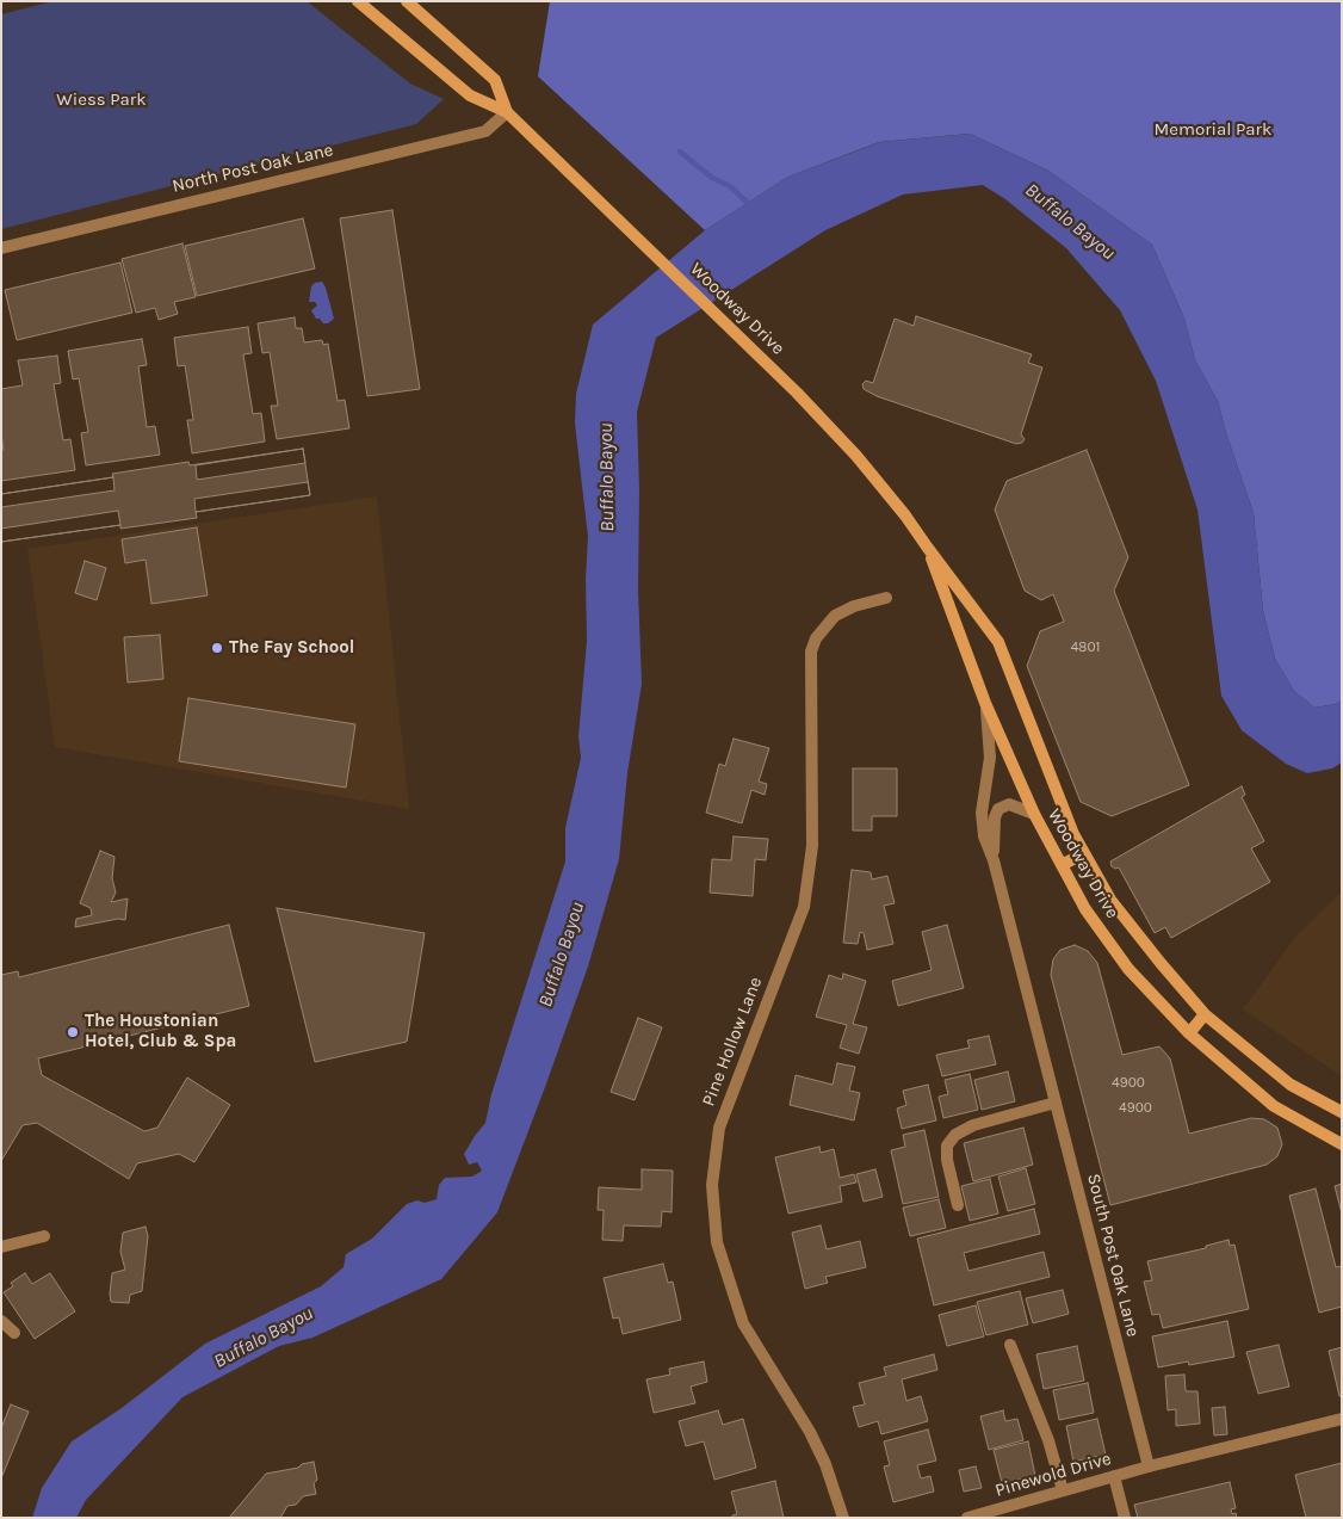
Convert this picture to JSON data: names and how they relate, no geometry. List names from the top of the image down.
{
  "streets": {
    "main road": ["Woodway Drive"],
    "street": [
      "North Post Oak Lane",
      "Pine Hollow Lane",
      "South Post Oak Lane",
      "Pinewold Drive"
    ]
  },
  "crossings": [
    ["North Post Oak Lane", "Woodway Drive"],
    ["Woodway Drive", "South Post Oak Lane"],
    ["South Post Oak Lane", "Pinewold Drive"]
  ],
  "water": ["Buffalo Bayou"],
  "parks": ["Wiess Park", "Memorial Park"],
  "places": ["The Fay School", "The Houstonian Hotel, Club & Spa"],
  "house_numbers": ["4801", "4900", "4900"]
}
